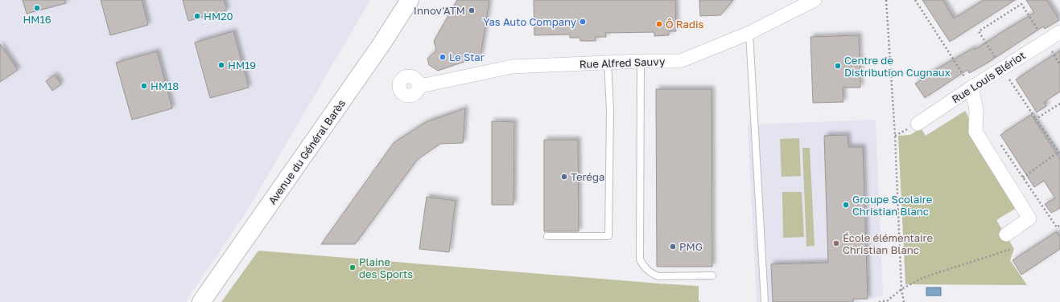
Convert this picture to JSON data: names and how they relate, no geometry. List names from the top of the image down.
{
  "streets": {
    "main road": ["Avenue du Général Barès"],
    "street": ["Rue Alfred Sauvy", "Rue Louis Blériot"]
  },
  "places": [
    "HM16",
    "Innov'ATM",
    "HM20",
    "Yas Auto Company",
    "Ô Radis",
    "Le Star",
    "HM19",
    "Centre de Distribution Cugnaux",
    "HM18",
    "Teréga",
    "Groupe Scolaire Christian Blanc",
    "École élémentaire Christian Blanc",
    "PMG",
    "Plaine des Sports"
  ]
}
